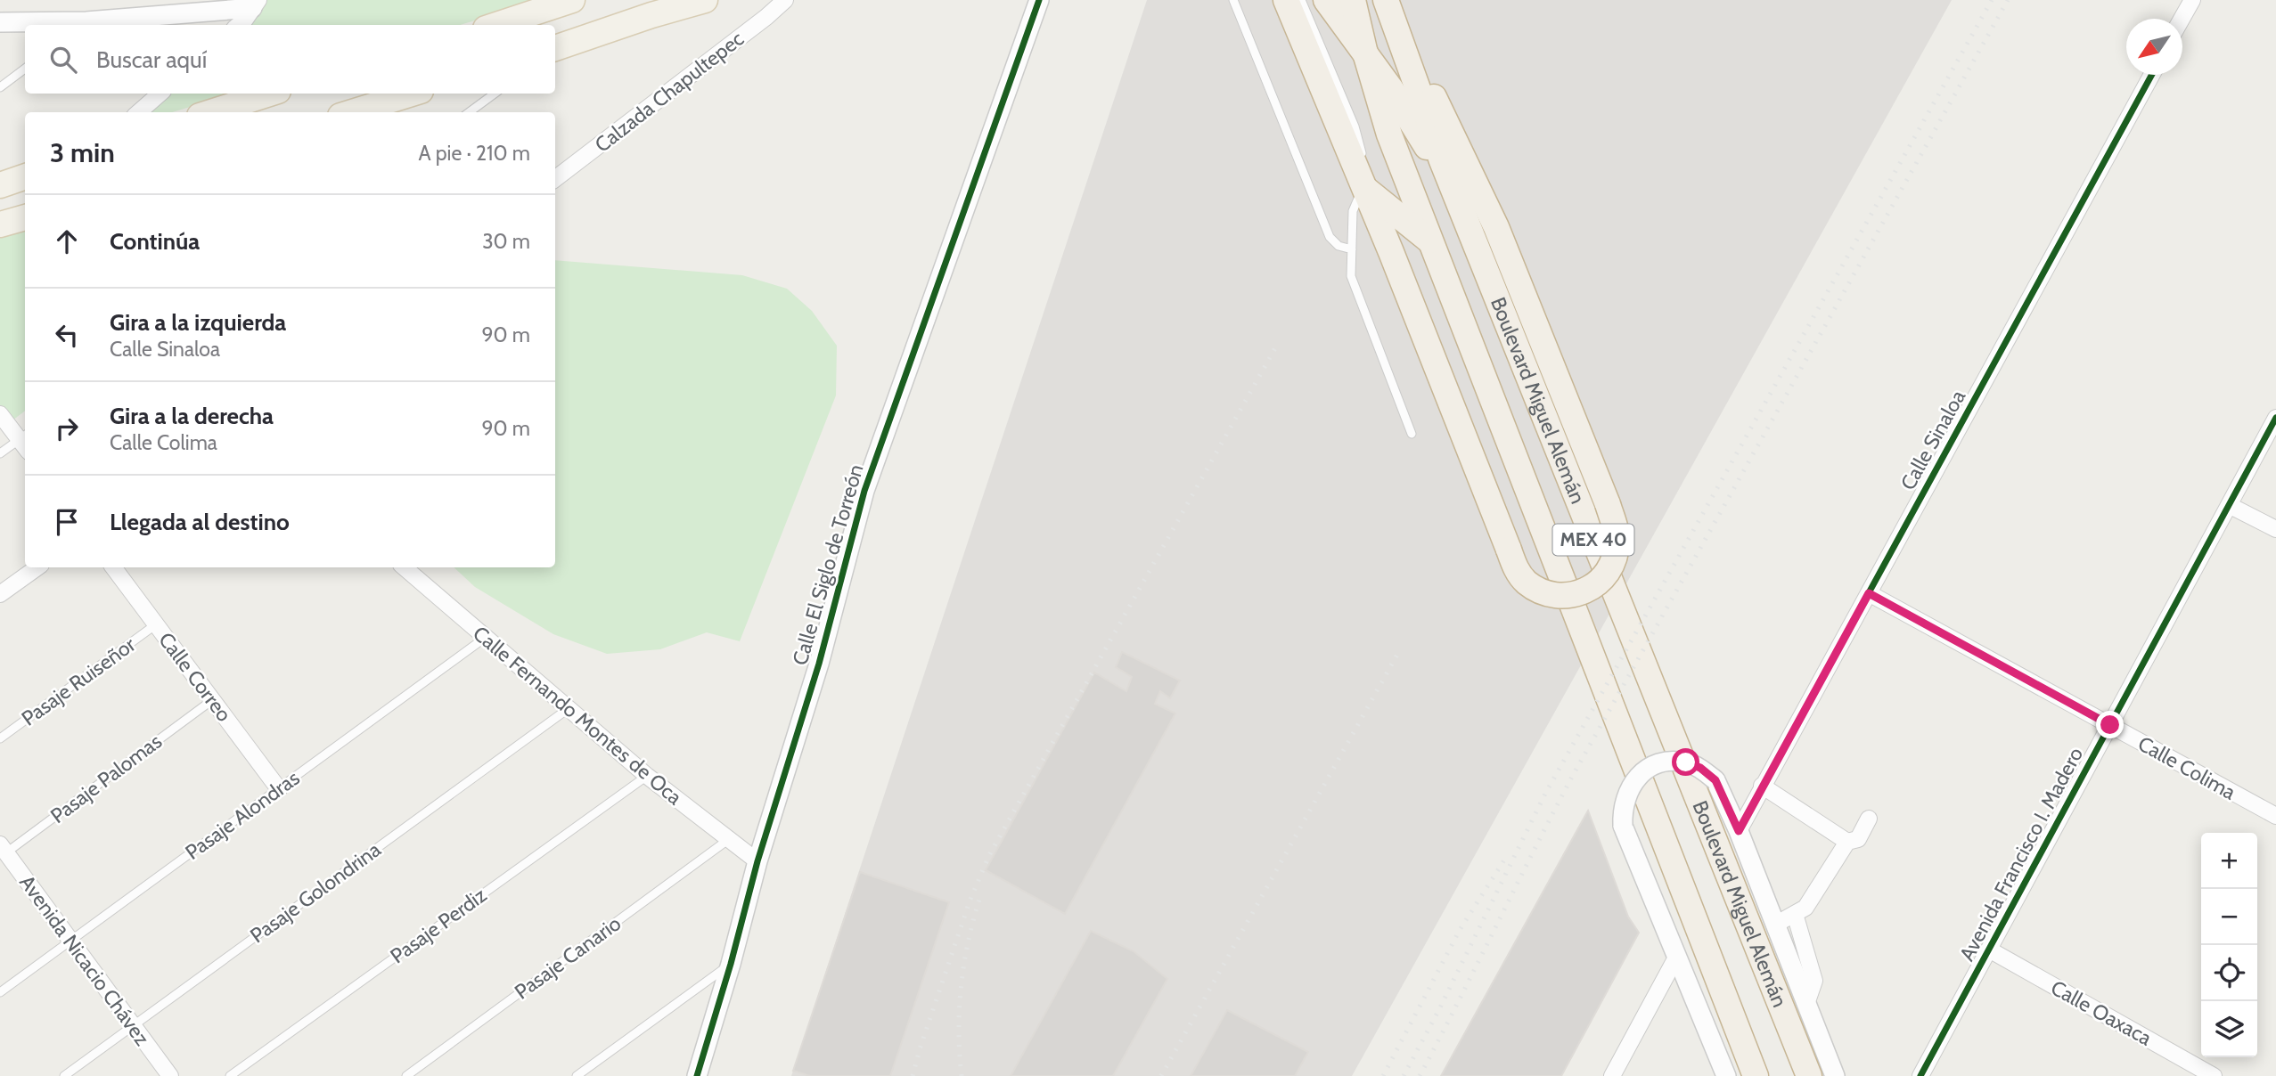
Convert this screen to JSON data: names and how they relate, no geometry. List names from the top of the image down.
{
  "streets": {
    "highway": ["Boulevard Miguel Alemán", "MEX 40"],
    "street": [
      "Calzada Chapultepec",
      "Calle Sinaloa",
      "Calle El Siglo de Torreón",
      "Calle Correo",
      "Calle Fernando Montes de Oca",
      "Calle Colima",
      "Avenida Francisco I. Madero",
      "Avenida Nicacio Chávez",
      "Calle Oaxaca"
    ],
    "lane": [
      "Pasaje Ruiseñor",
      "Pasaje Palomas",
      "Pasaje Alondras",
      "Pasaje Golondrina",
      "Pasaje Perdiz",
      "Pasaje Canario"
    ]
  },
  "crossings": [
    ["Calle Sinaloa", "Calle Colima"],
    ["Calle El Siglo de Torreón", "Calle Fernando Montes de Oca"],
    ["Calle Correo", "Pasaje Ruiseñor"],
    ["Calle Correo", "Pasaje Palomas"],
    ["Calle Correo", "Pasaje Alondras"],
    ["Calle Fernando Montes de Oca", "Pasaje Alondras"],
    ["Calle Fernando Montes de Oca", "Pasaje Golondrina"],
    ["Calle Fernando Montes de Oca", "Pasaje Perdiz"],
    ["Calle Fernando Montes de Oca", "Pasaje Canario"],
    ["Calle Colima", "Avenida Francisco I. Madero"],
    ["Pasaje Palomas", "Avenida Nicacio Chávez"],
    ["Pasaje Alondras", "Avenida Nicacio Chávez"],
    ["Avenida Francisco I. Madero", "Calle Oaxaca"],
    ["Pasaje Golondrina", "Avenida Nicacio Chávez"]
  ],
  "north": "bottom left",
  "page": {
    "search": "Buscar aquí",
    "heading": ["3 min", "A pie · 210 m"],
    "list": [
      ["Continúa", "30 m"],
      ["Gira a la izquierda", "Calle Sinaloa", "90 m"],
      ["Gira a la derecha", "Calle Colima", "90 m"],
      "Llegada al destino"
    ],
    "map_buttons": ["+", "−"]
  }
}
